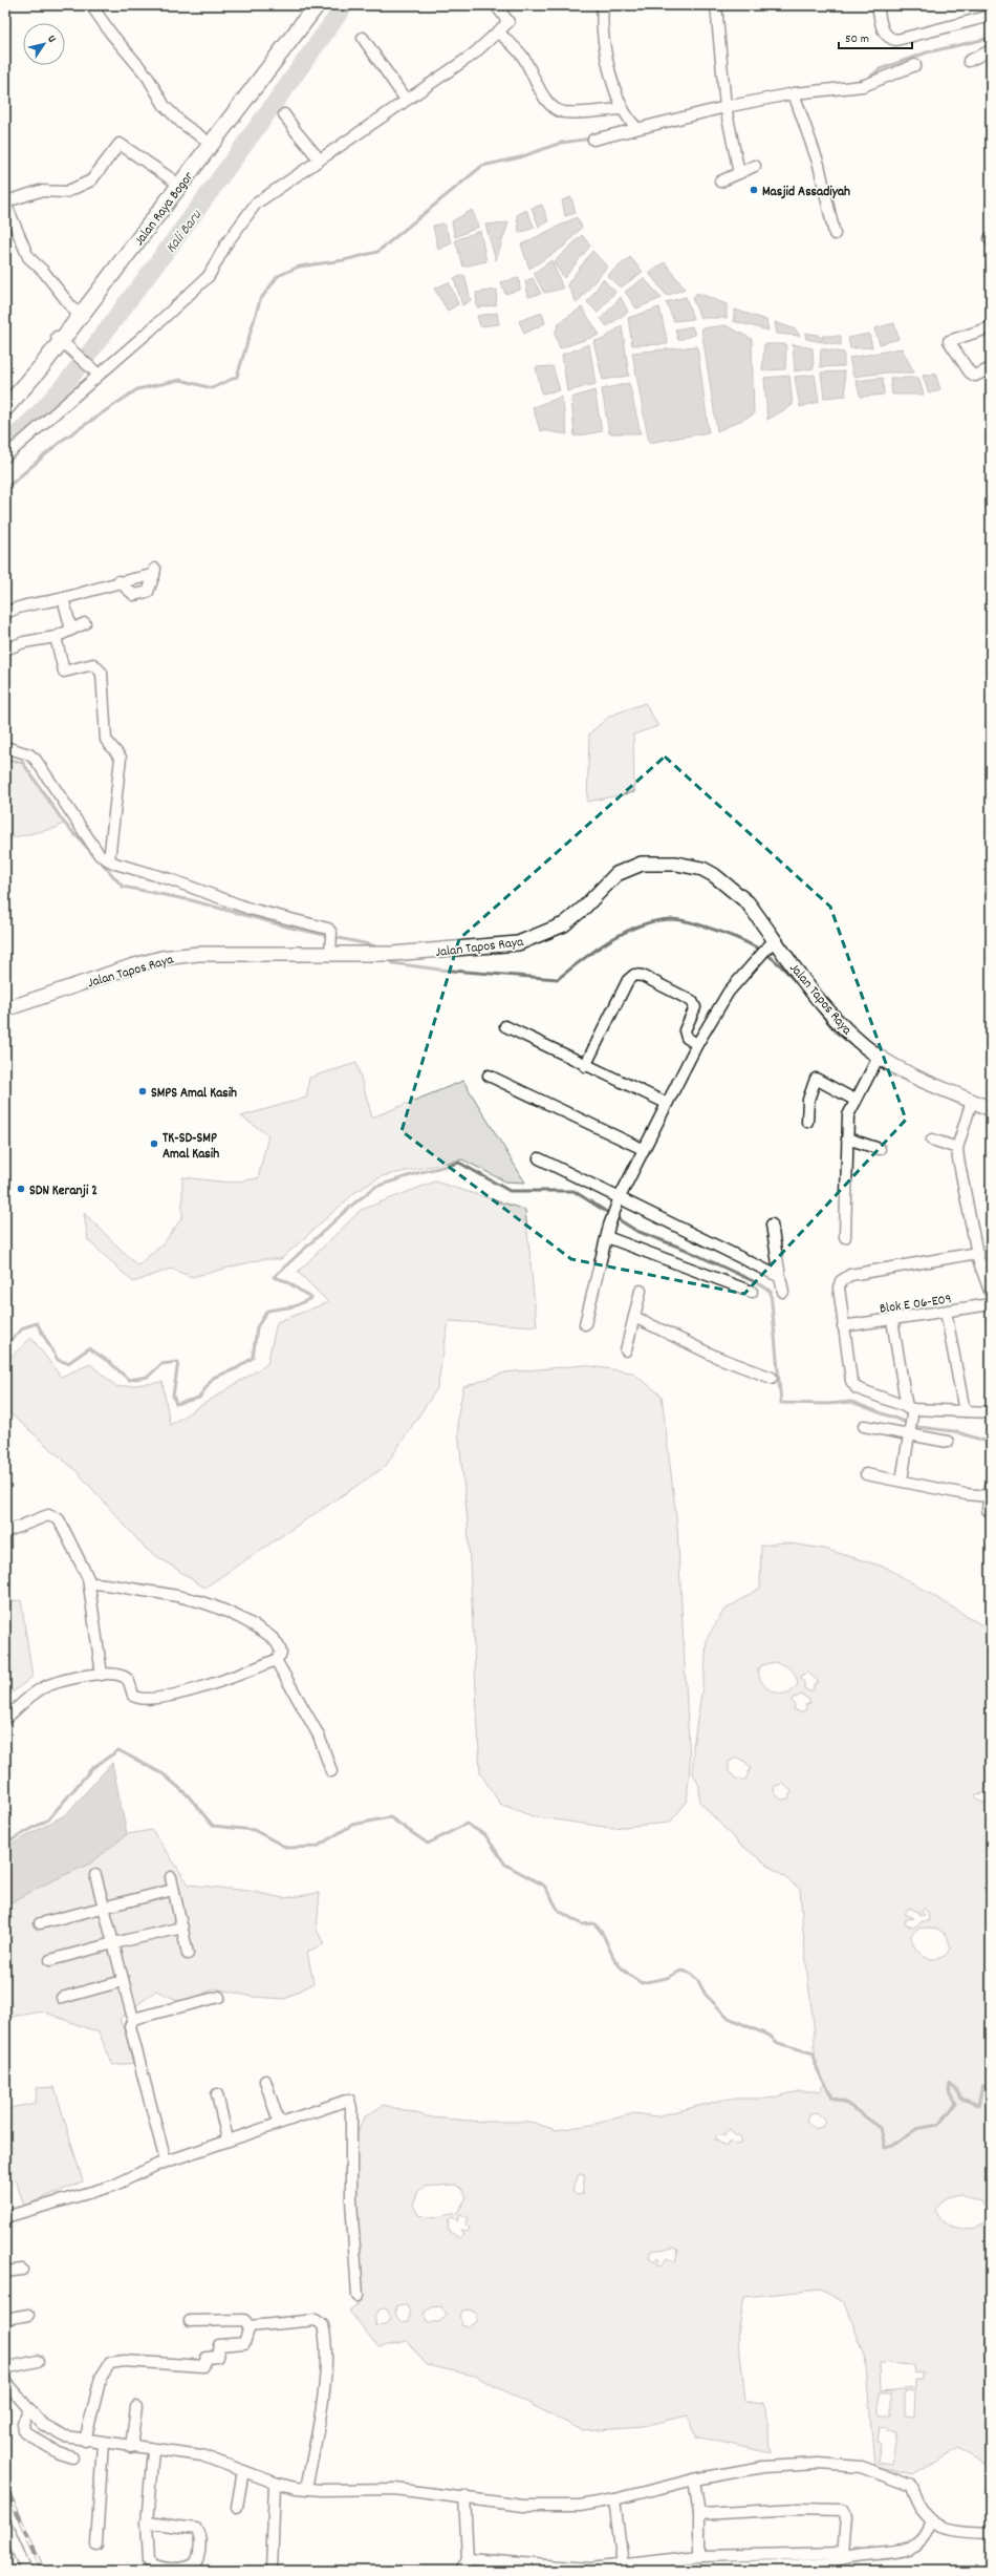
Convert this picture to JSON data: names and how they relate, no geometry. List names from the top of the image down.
{
  "streets": {
    "highway": ["Jalan Raya Bogor"],
    "main road": ["Jalan Tapos Raya"],
    "street": ["Blok E 06-E09"]
  },
  "water": ["Kali Baru"],
  "places": [
    "Masjid Assadiyah",
    "SMPS Amal Kasih",
    "TK-SD-SMP Amal Kasih",
    "SDN Keranji 2"
  ],
  "scale_bar": "50 m",
  "north": "top right"
}
